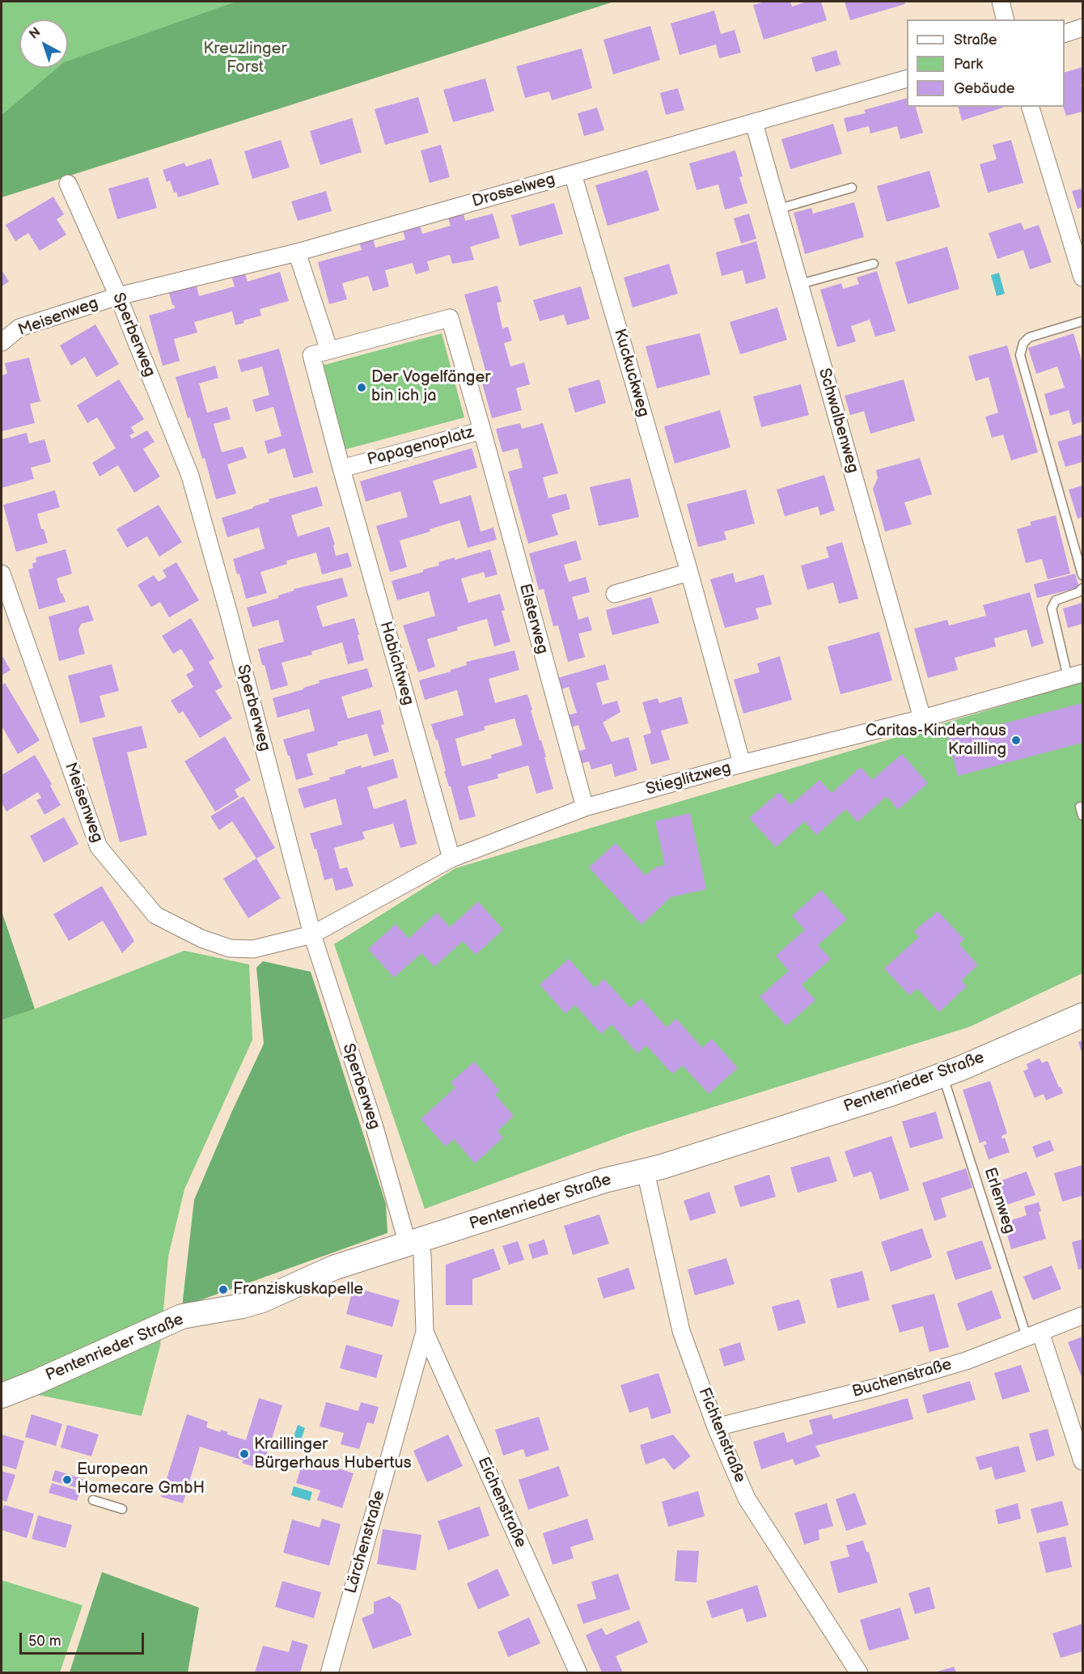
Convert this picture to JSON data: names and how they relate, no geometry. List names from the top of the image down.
{
  "streets": {
    "street": [
      "Drosselweg",
      "Meisenweg",
      "Sperberweg",
      "Kuckuckweg",
      "Schwalbenweg",
      "Papagenoplatz",
      "Elsterweg",
      "Habichtweg",
      "Stieglitzweg",
      "Pentenrieder Straße",
      "Buchenstraße",
      "Fichtenstraße",
      "Eichenstraße",
      "Lärchenstraße"
    ],
    "lane": ["Erlenweg"]
  },
  "crossings": [
    ["Drosselweg", "Meisenweg"],
    ["Drosselweg", "Sperberweg"],
    ["Drosselweg", "Kuckuckweg"],
    ["Drosselweg", "Schwalbenweg"],
    ["Meisenweg", "Sperberweg"],
    ["Meisenweg", "Stieglitzweg"],
    ["Sperberweg", "Stieglitzweg"],
    ["Sperberweg", "Pentenrieder Straße"],
    ["Sperberweg", "Lärchenstraße"],
    ["Kuckuckweg", "Stieglitzweg"],
    ["Schwalbenweg", "Stieglitzweg"],
    ["Papagenoplatz", "Elsterweg"],
    ["Papagenoplatz", "Habichtweg"],
    ["Elsterweg", "Stieglitzweg"],
    ["Habichtweg", "Stieglitzweg"],
    ["Pentenrieder Straße", "Erlenweg"],
    ["Pentenrieder Straße", "Fichtenstraße"],
    ["Pentenrieder Straße", "Lärchenstraße"],
    ["Erlenweg", "Buchenstraße"],
    ["Buchenstraße", "Fichtenstraße"],
    ["Eichenstraße", "Lärchenstraße"]
  ],
  "parks": ["Kreuzlinger Forst"],
  "places": [
    "Der Vogelfänger bin ich ja",
    "Caritas-Kinderhaus Krailling",
    "Franziskuskapelle",
    "Kraillinger Bürgerhaus Hubertus",
    "European Homecare GmbH"
  ],
  "legend": ["Straße", "Park", "Gebäude"],
  "scale_bar": "50 m",
  "north": "top left"
}
